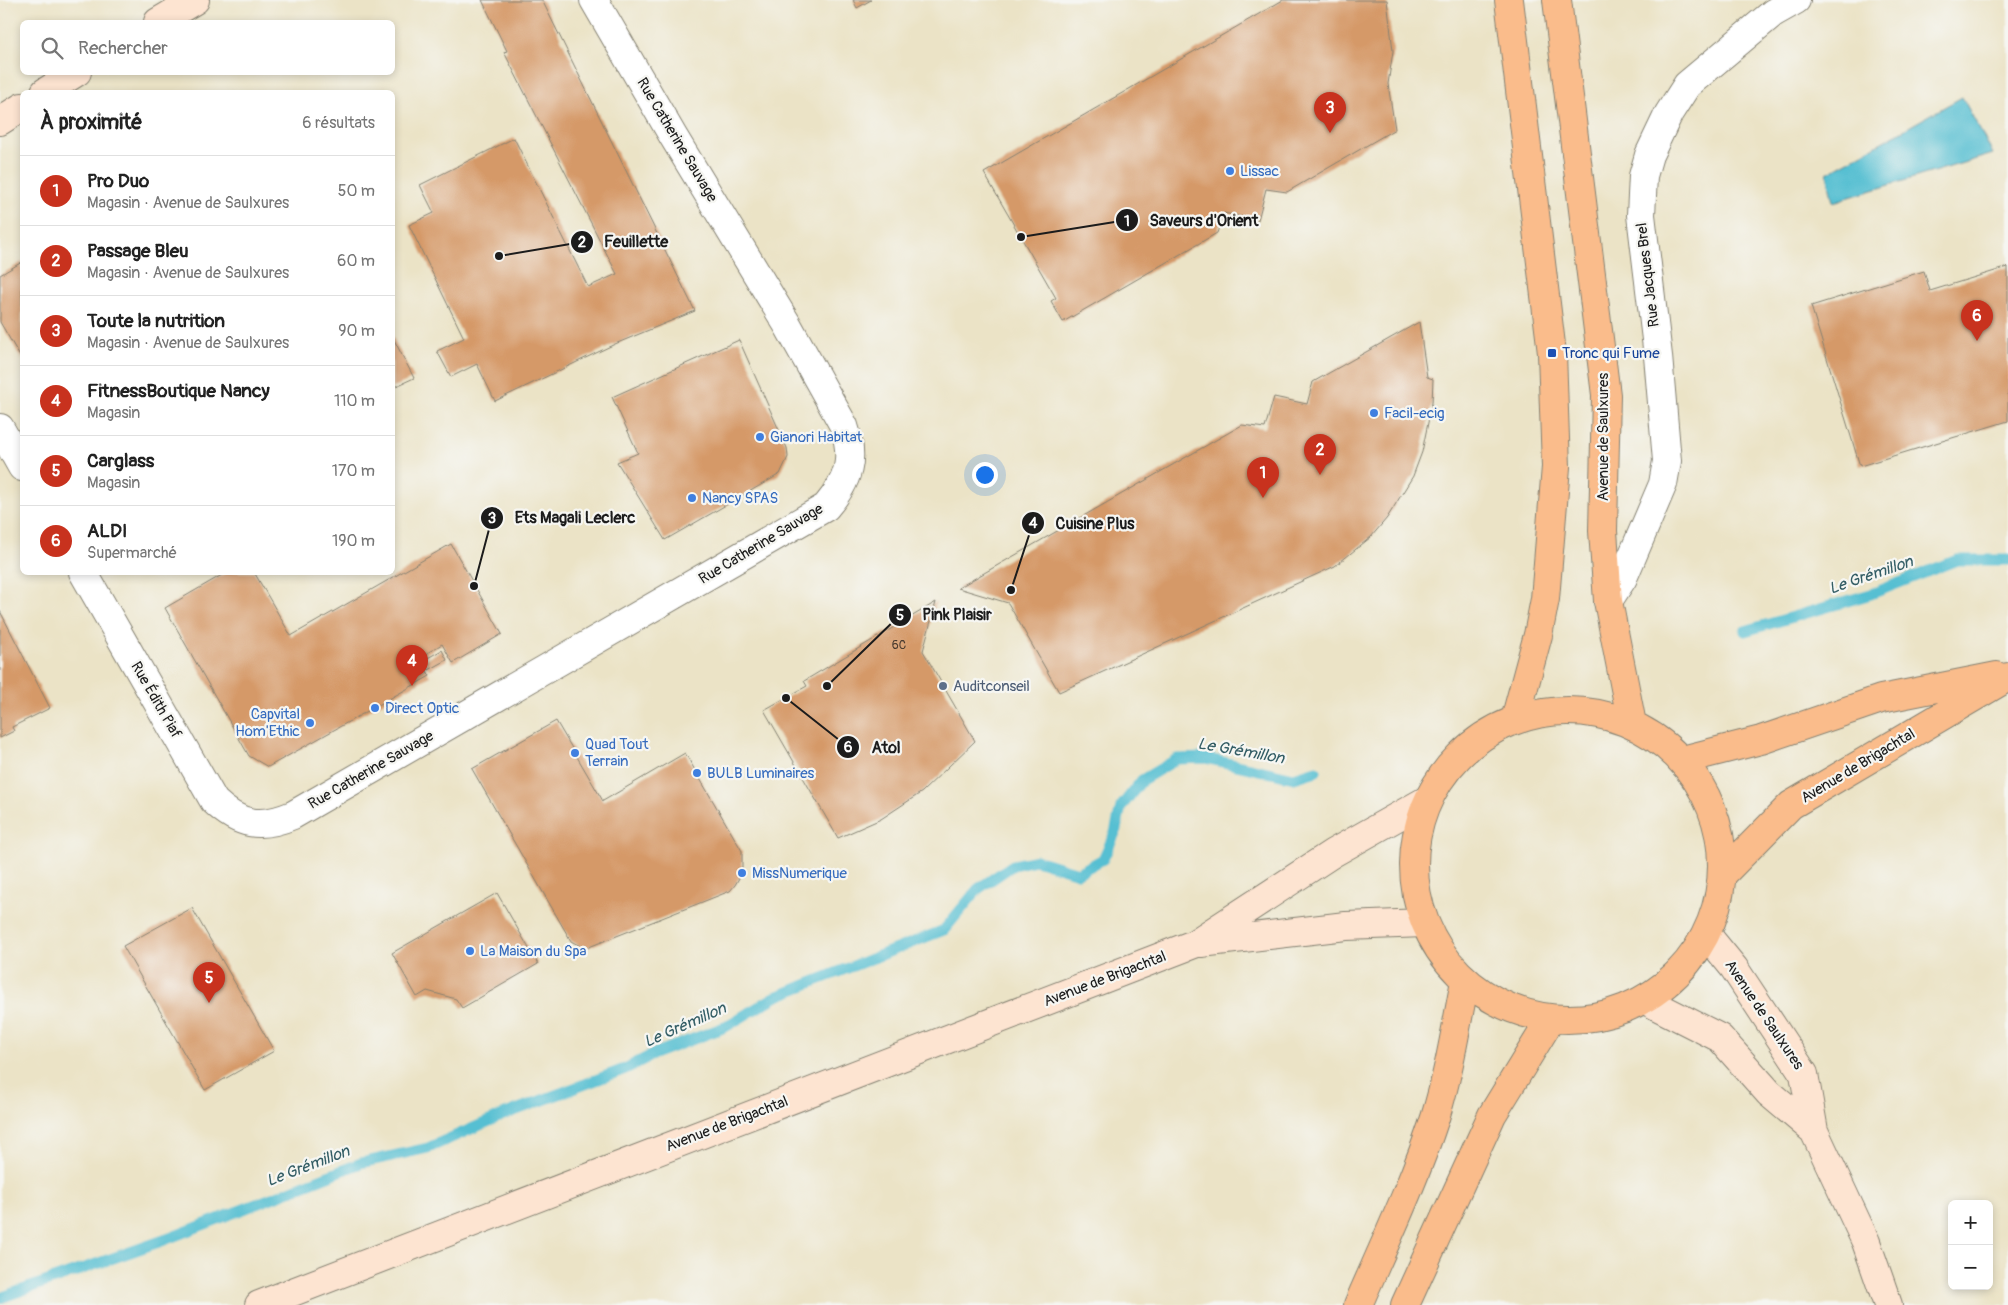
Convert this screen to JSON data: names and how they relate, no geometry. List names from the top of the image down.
{
  "streets": {
    "main road": ["Avenue de Saulxures", "Avenue de Brigachtal"],
    "street": ["Rue Catherine Sauvage", "Rue Jacques Brel", "Rue Édith Piaf"]
  },
  "crossings": [
    ["Rue Catherine Sauvage", "Rue Édith Piaf"],
    ["Rue Jacques Brel", "Avenue de Saulxures"]
  ],
  "water": ["Le Grémillon"],
  "places": {
    "other": [
      "Lissac",
      "Saveurs d'Orient",
      "Feuillette",
      "Facil-ecig",
      "Gianori Habitat",
      "Nancy SPAS",
      "Ets Magali Leclerc",
      "Cuisine Plus",
      "Pink Plaisir",
      "Auditconseil",
      "Atol",
      "Direct Optic",
      "Capvital Hom'Ethic",
      "Quad Tout Terrain",
      "BULB Luminaires",
      "MissNumerique",
      "La Maison du Spa"
    ],
    "transit": ["Tronc qui Fume"]
  },
  "house_numbers": ["6C"],
  "page": {
    "search": "Rechercher",
    "heading": ["À proximité", "6 résultats"],
    "pins": [
      "3",
      "6",
      "2",
      "1",
      "4",
      "5"
    ],
    "list": [
      {
        "mark": "1",
        "name": "Pro Duo",
        "note": "Magasin · Avenue de Saulxures",
        "value": "50 m"
      },
      {
        "mark": "2",
        "name": "Passage Bleu",
        "note": "Magasin · Avenue de Saulxures",
        "value": "60 m"
      },
      {
        "mark": "3",
        "name": "Toute la nutrition",
        "note": "Magasin · Avenue de Saulxures",
        "value": "90 m"
      },
      {
        "mark": "4",
        "name": "FitnessBoutique Nancy",
        "note": "Magasin",
        "value": "110 m"
      },
      {
        "mark": "5",
        "name": "Carglass",
        "note": "Magasin",
        "value": "170 m"
      },
      {
        "mark": "6",
        "name": "ALDI",
        "note": "Supermarché",
        "value": "190 m"
      }
    ],
    "map_buttons": ["+", "−"]
  }
}
